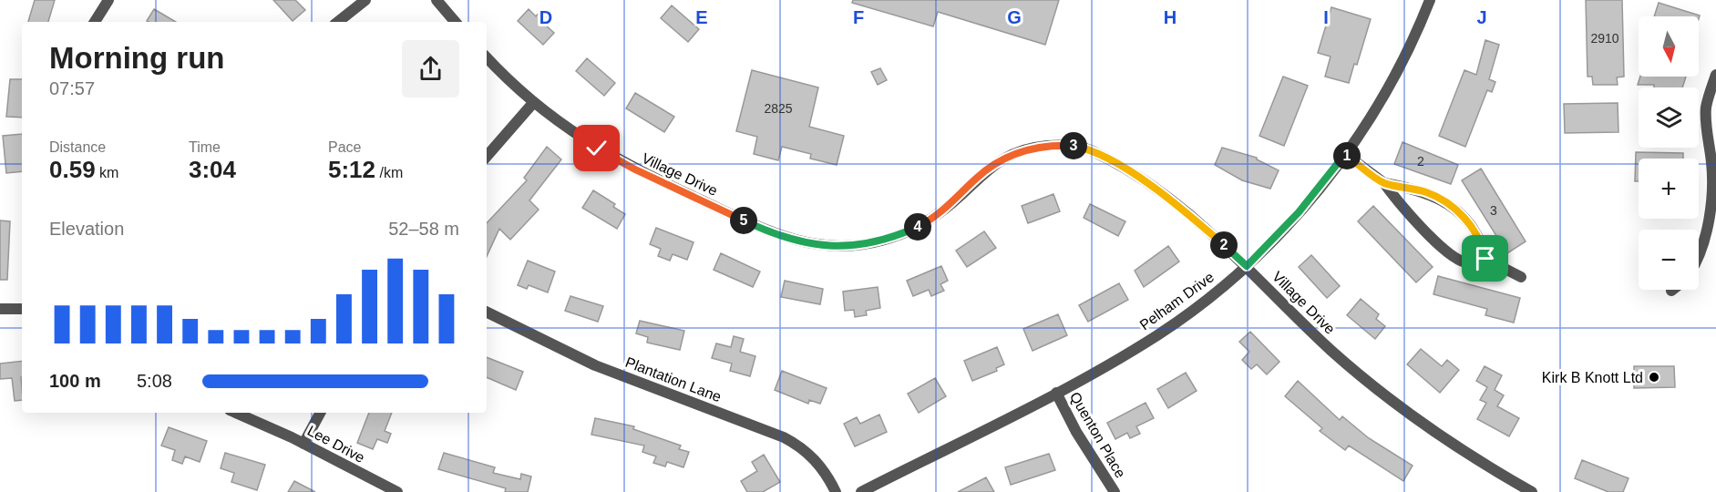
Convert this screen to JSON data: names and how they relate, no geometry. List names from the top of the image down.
{
  "streets": {
    "street": [
      "Village Drive",
      "Pelham Drive",
      "Plantation Lane",
      "Quenton Place",
      "Lee Drive"
    ]
  },
  "crossings": [
    ["Village Drive", "Pelham Drive"],
    ["Pelham Drive", "Quenton Place"]
  ],
  "places": ["Kirk B Knott Ltd"],
  "house_numbers": [
    "2910",
    "2825",
    "2",
    "3"
  ],
  "north": "bottom",
  "page": {
    "map_buttons": ["+", "−"],
    "heading": ["Morning run", "07:57"],
    "stats": [
      ["Distance", "0.59 km"],
      ["Time", "3:04"],
      ["Pace", "5:12 /km"]
    ],
    "pins": [
      "3",
      "1",
      "5",
      "4",
      "2"
    ],
    "chart": ["Elevation", "52–58 m"],
    "list": [
      {
        "name": "100 m",
        "note": "5:08"
      }
    ]
  },
  "grid": {
    "columns": [
      "D",
      "E",
      "F",
      "G",
      "H",
      "I",
      "J"
    ]
  }
}
